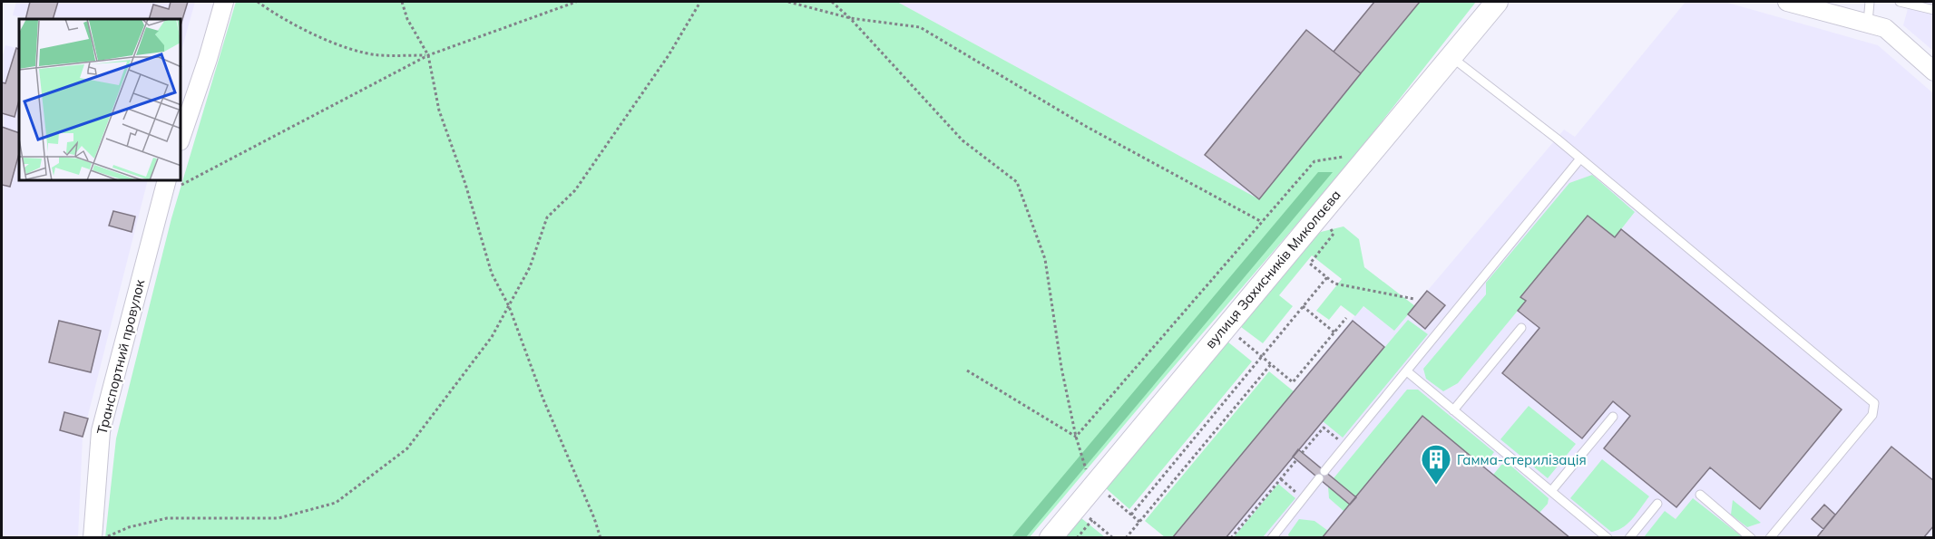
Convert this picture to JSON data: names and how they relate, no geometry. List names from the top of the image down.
{
  "streets": {
    "street": ["вулиця Захисників Миколаєва", "Транспортний провулок"]
  },
  "places": {
    "building": ["Гамма-стерилізація"]
  }
}
